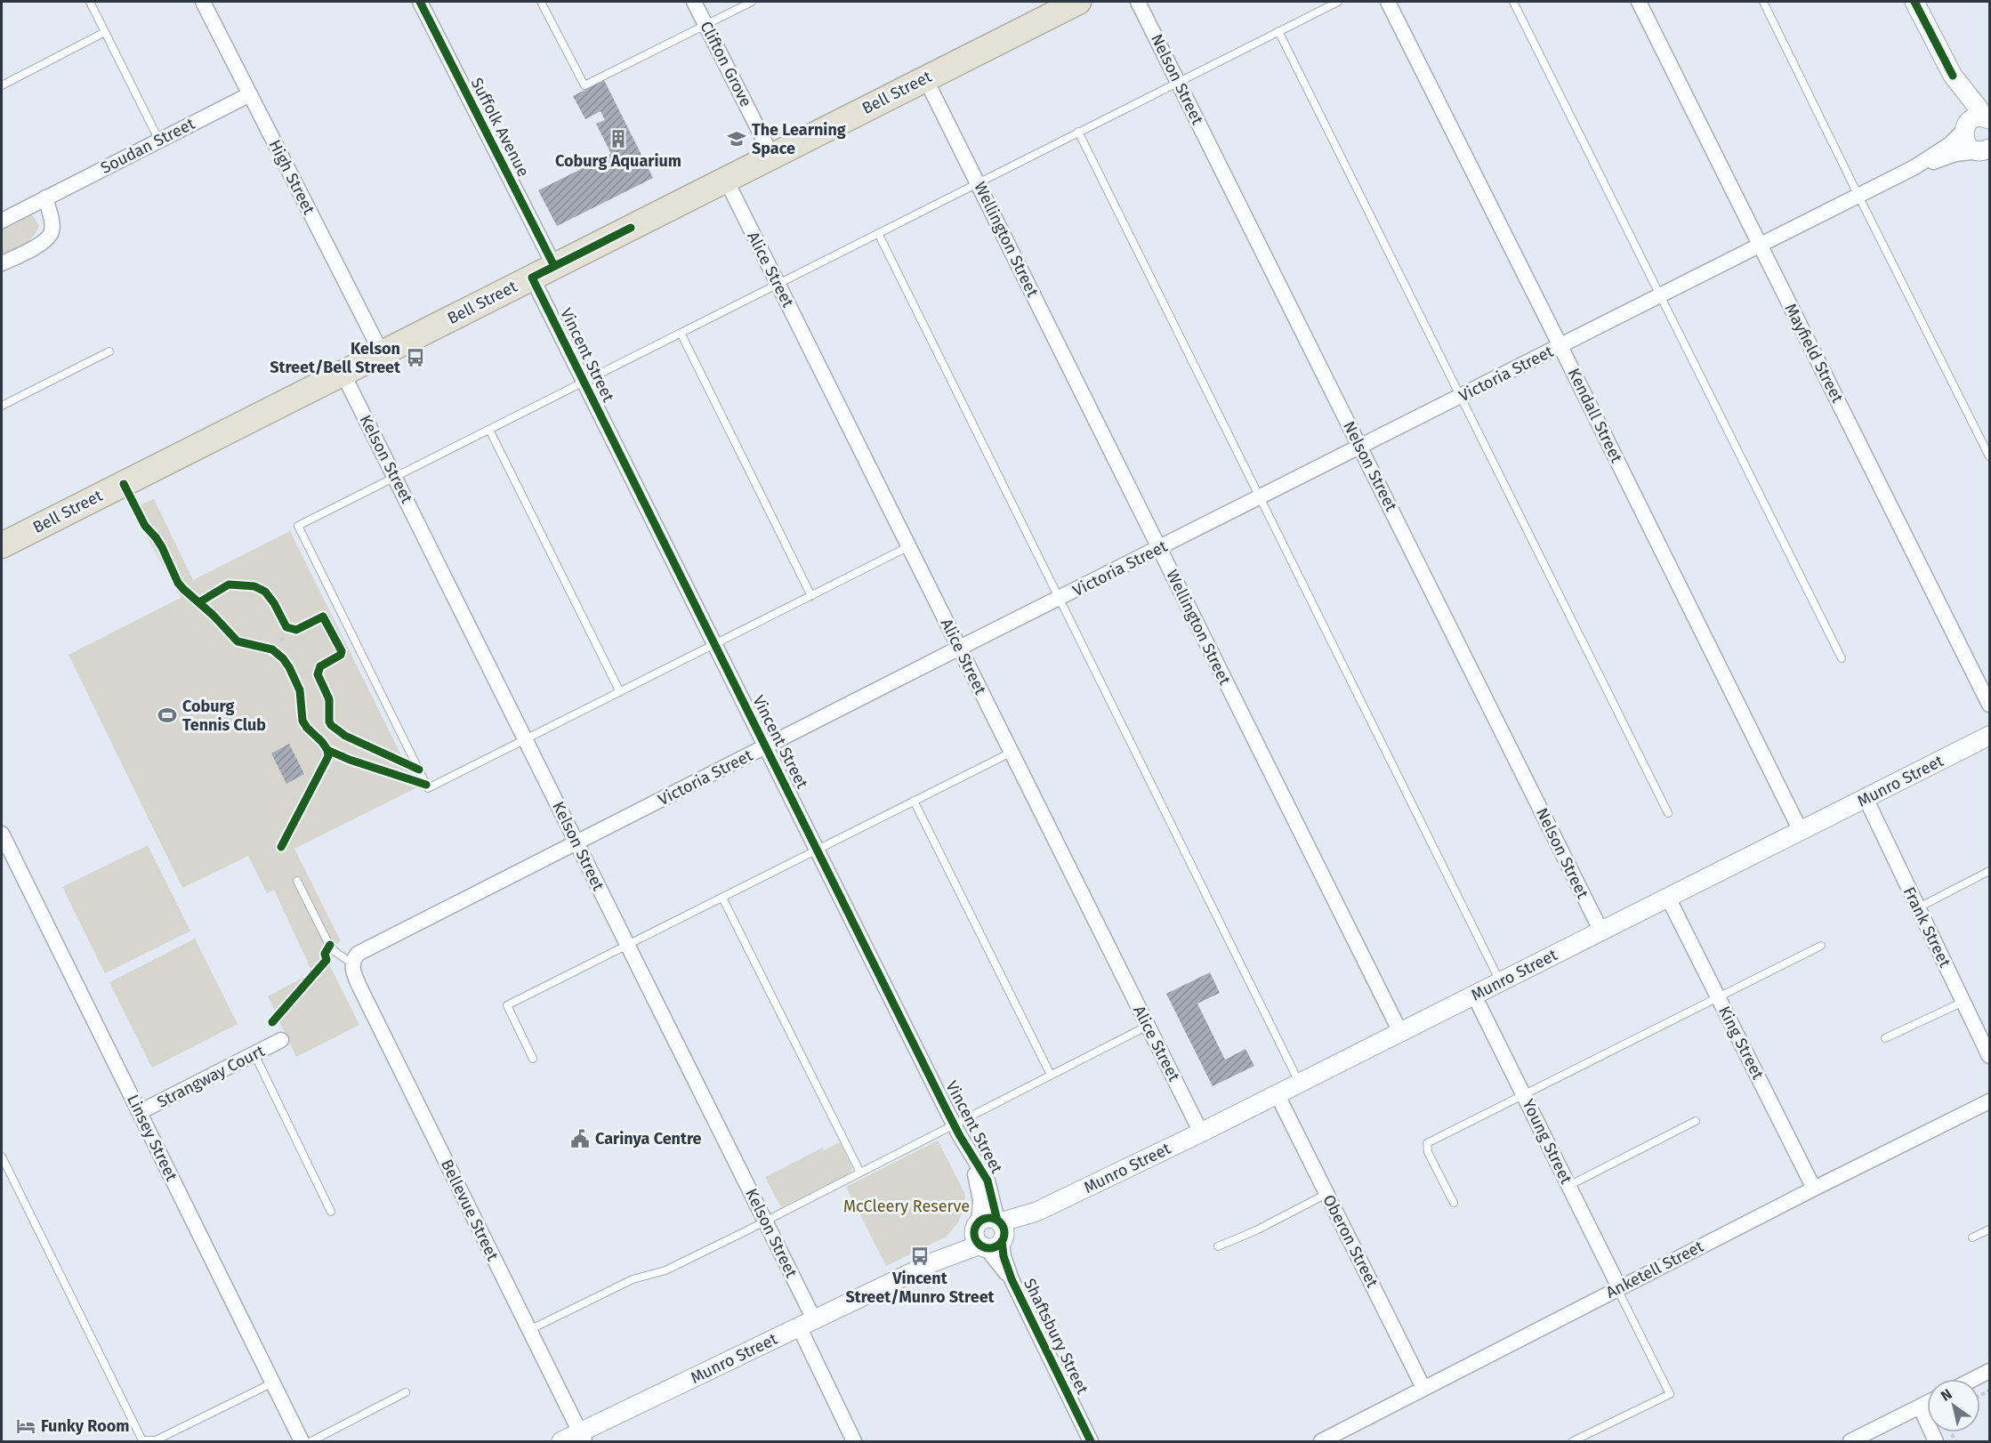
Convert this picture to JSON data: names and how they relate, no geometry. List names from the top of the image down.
{
  "streets": {
    "highway": ["Bell Street"],
    "street": [
      "Clifton Grove",
      "Nelson Street",
      "Suffolk Avenue",
      "Soudan Street",
      "High Street",
      "Wellington Street",
      "Alice Street",
      "Mayfield Street",
      "Vincent Street",
      "Victoria Street",
      "Kendall Street",
      "Kelson Street",
      "Munro Street",
      "Frank Street",
      "King Street",
      "Strangway Court",
      "Linsey Street",
      "Young Street",
      "Bellevue Street",
      "Oberon Street",
      "Anketell Street",
      "Shaftsbury Street"
    ]
  },
  "crossings": [
    ["Clifton Grove", "Bell Street"],
    ["Nelson Street", "Victoria Street"],
    ["Nelson Street", "Munro Street"],
    ["Bell Street", "Suffolk Avenue"],
    ["Bell Street", "High Street"],
    ["Bell Street", "Wellington Street"],
    ["Bell Street", "Alice Street"],
    ["Bell Street", "Vincent Street"],
    ["Bell Street", "Kelson Street"],
    ["Suffolk Avenue", "Vincent Street"],
    ["Soudan Street", "High Street"],
    ["Wellington Street", "Victoria Street"],
    ["Wellington Street", "Munro Street"],
    ["Alice Street", "Victoria Street"],
    ["Alice Street", "Munro Street"],
    ["Mayfield Street", "Victoria Street"],
    ["Vincent Street", "Victoria Street"],
    ["Vincent Street", "Munro Street"],
    ["Vincent Street", "Shaftsbury Street"],
    ["Victoria Street", "Kendall Street"],
    ["Victoria Street", "Kelson Street"],
    ["Victoria Street", "Bellevue Street"],
    ["Kendall Street", "Munro Street"],
    ["Kelson Street", "Munro Street"],
    ["Munro Street", "Frank Street"],
    ["Munro Street", "King Street"],
    ["Munro Street", "Young Street"],
    ["Munro Street", "Bellevue Street"],
    ["Munro Street", "Oberon Street"],
    ["Munro Street", "Shaftsbury Street"],
    ["King Street", "Anketell Street"],
    ["Strangway Court", "Linsey Street"],
    ["Young Street", "Anketell Street"],
    ["Oberon Street", "Anketell Street"]
  ],
  "parks": ["McCleery Reserve"],
  "places": {
    "building": ["Coburg Aquarium"],
    "school or university": ["The Learning Space"],
    "bus stop": ["Kelson Street/Bell Street", "Vincent Street/Munro Street"],
    "sports": ["Coburg Tennis Club"],
    "public building": ["Carinya Centre"],
    "hotel": ["Funky Room"]
  },
  "north": "top left"
}
